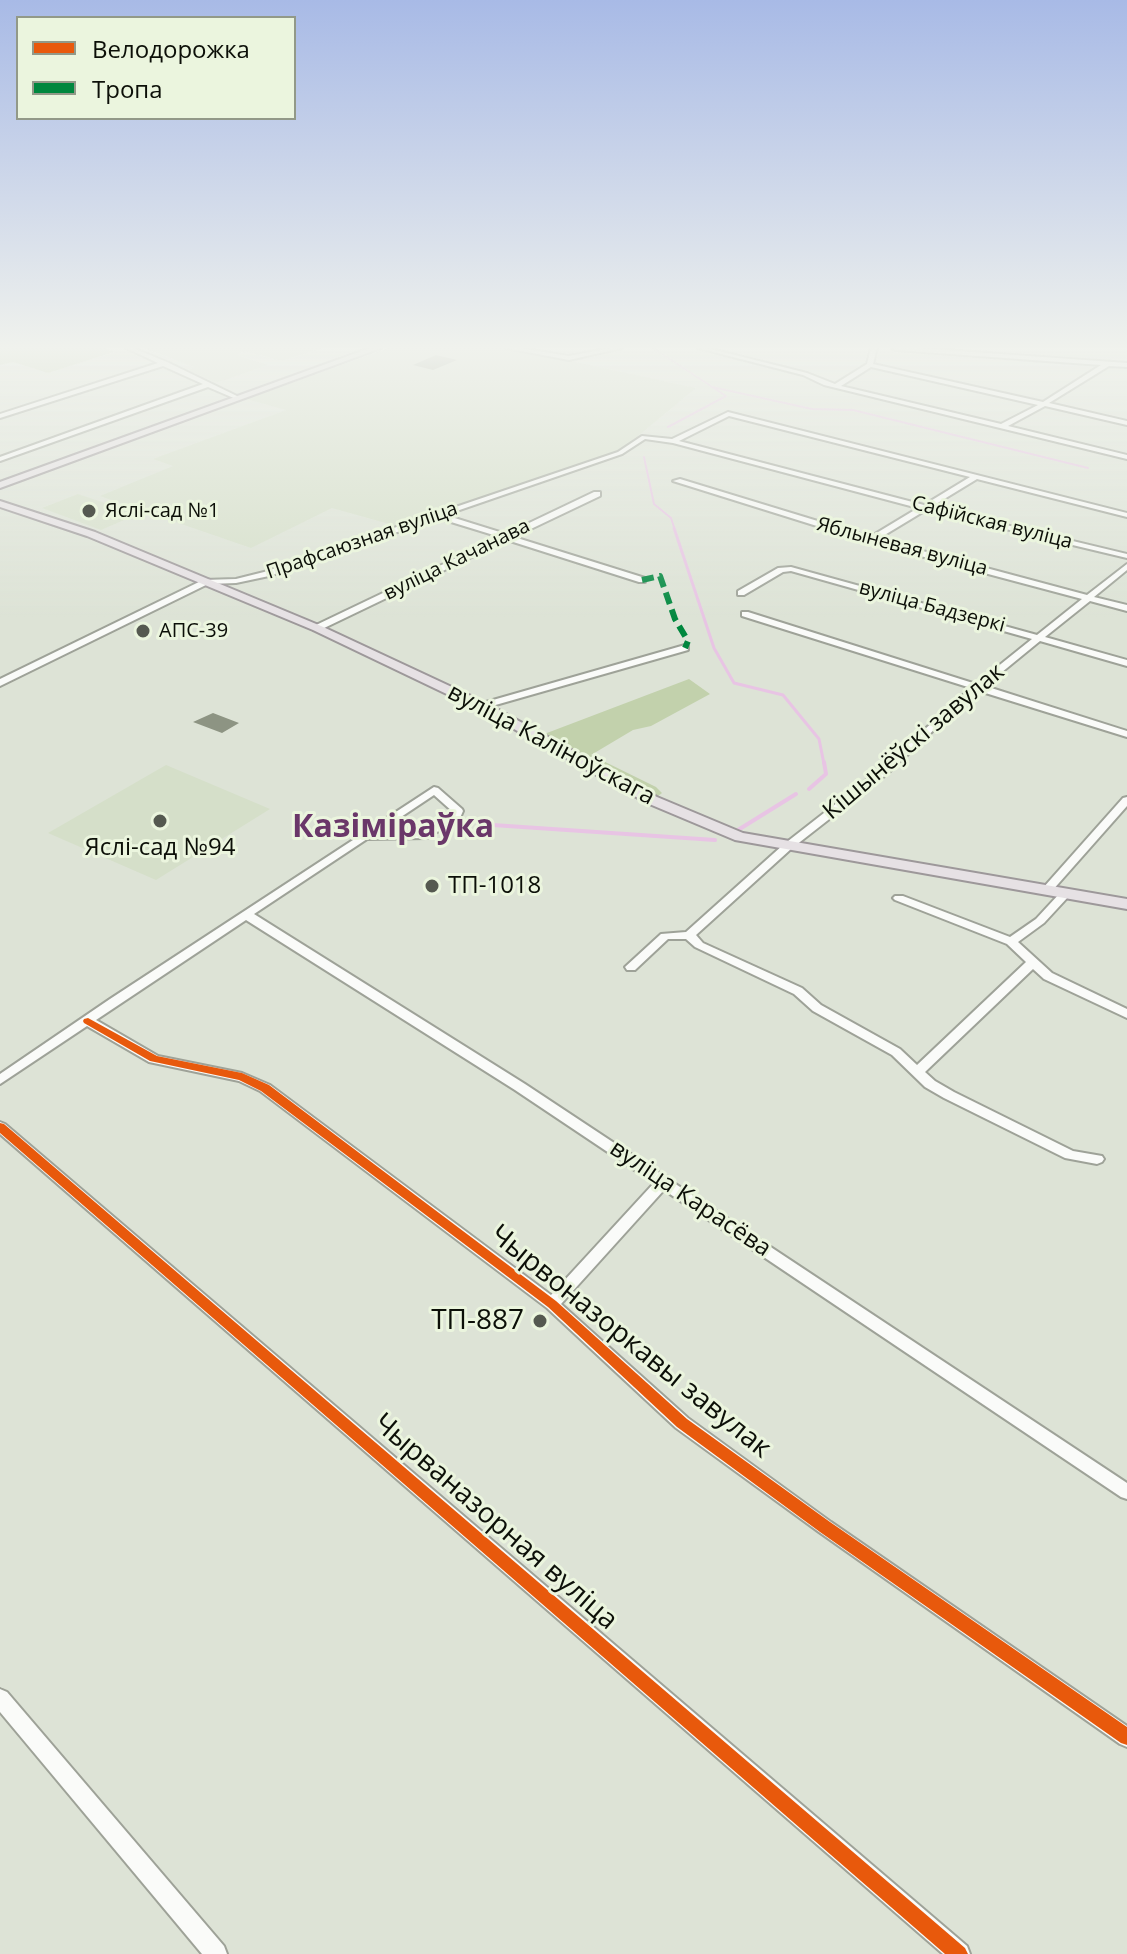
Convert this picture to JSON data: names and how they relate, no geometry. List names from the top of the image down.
{
  "streets": {
    "main road": ["вуліца Каліноўскага"],
    "street": [
      "Сафійская вуліца",
      "Прафсаюзная вуліца",
      "Яблыневая вуліца",
      "вуліца Качанава",
      "вуліца Бадзеркі",
      "Кішынёўскі завулак",
      "вуліца Карасёва",
      "Чырвоназоркавы завулак",
      "Чырваназорная вуліца"
    ]
  },
  "crossings": [
    ["Сафійская вуліца", "Прафсаюзная вуліца"],
    ["Прафсаюзная вуліца", "вуліца Каліноўскага"],
    ["Яблыневая вуліца", "Кішынёўскі завулак"],
    ["вуліца Качанава", "вуліца Каліноўскага"],
    ["вуліца Бадзеркі", "Кішынёўскі завулак"],
    ["Кішынёўскі завулак", "вуліца Каліноўскага"]
  ],
  "districts": ["Казіміраўка"],
  "places": [
    "Яслі-сад №1",
    "АПС-39",
    "Яслі-сад №94",
    "ТП-1018",
    "ТП-887"
  ],
  "legend": ["Велодорожка", "Тропа"]
}
